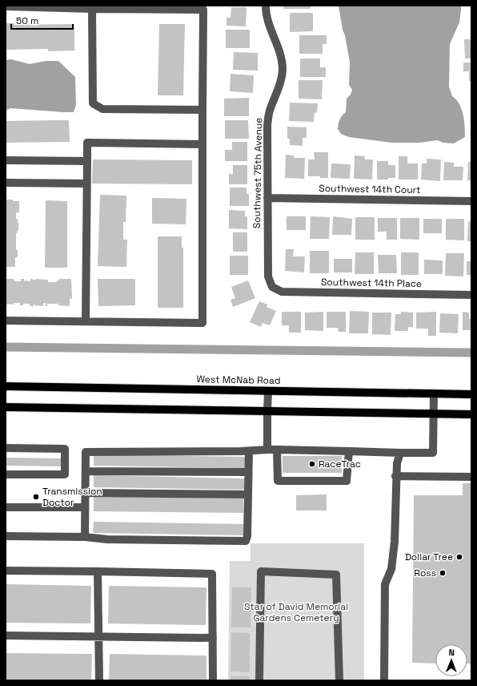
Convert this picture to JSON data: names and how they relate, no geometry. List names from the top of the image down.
{
  "streets": {
    "main road": ["West McNab Road"],
    "street": ["Southwest 75th Avenue", "Southwest 14th Court", "Southwest 14th Place"]
  },
  "crossings": [
    ["Southwest 75th Avenue", "Southwest 14th Court"],
    ["Southwest 75th Avenue", "Southwest 14th Place"]
  ],
  "parks": ["Star of David Memorial Gardens Cemetery"],
  "places": [
    "RaceTrac",
    "Transmission Doctor",
    "Dollar Tree",
    "Ross"
  ],
  "scale_bar": "50 m",
  "north": "top"
}
